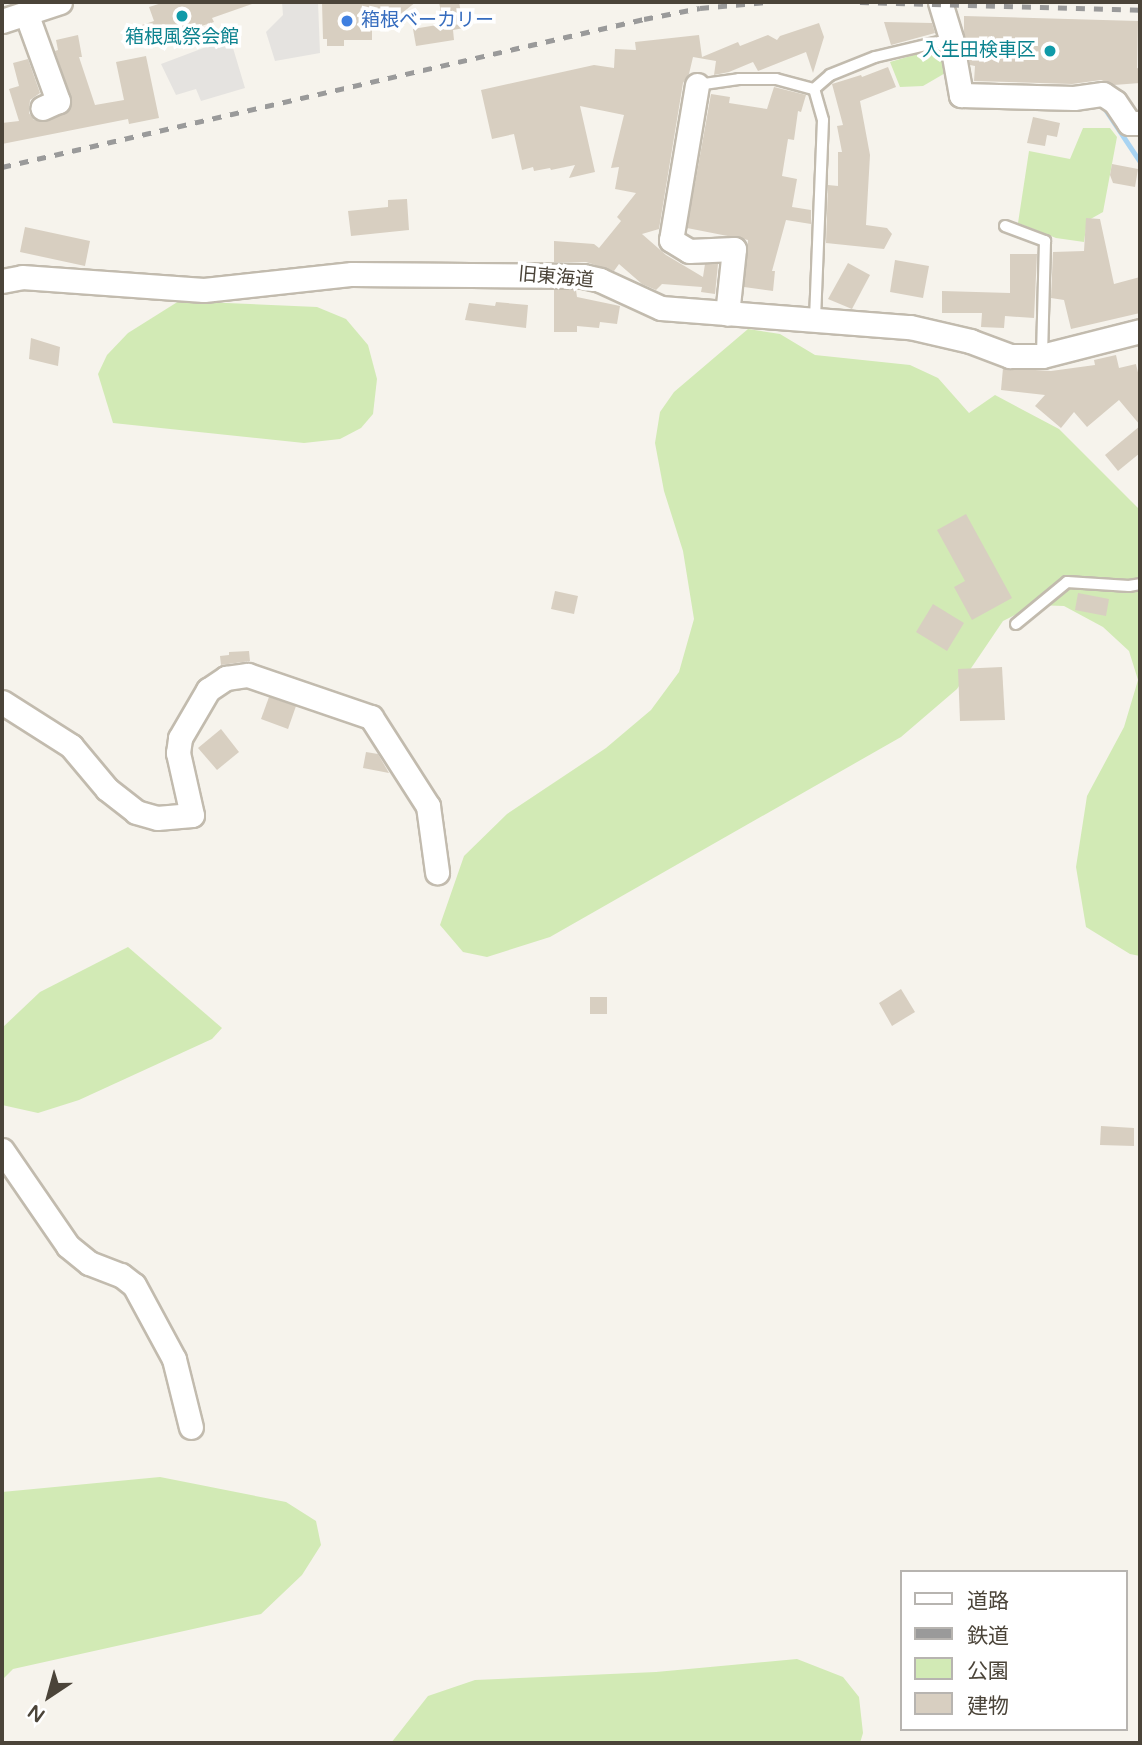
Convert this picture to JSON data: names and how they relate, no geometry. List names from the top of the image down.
{
  "streets": {
    "street": ["旧東海道"]
  },
  "places": ["箱根風祭会館", "箱根ベーカリー", "入生田検車区"],
  "legend": [
    "道路",
    "鉄道",
    "公園",
    "建物"
  ],
  "north": "bottom left"
}
